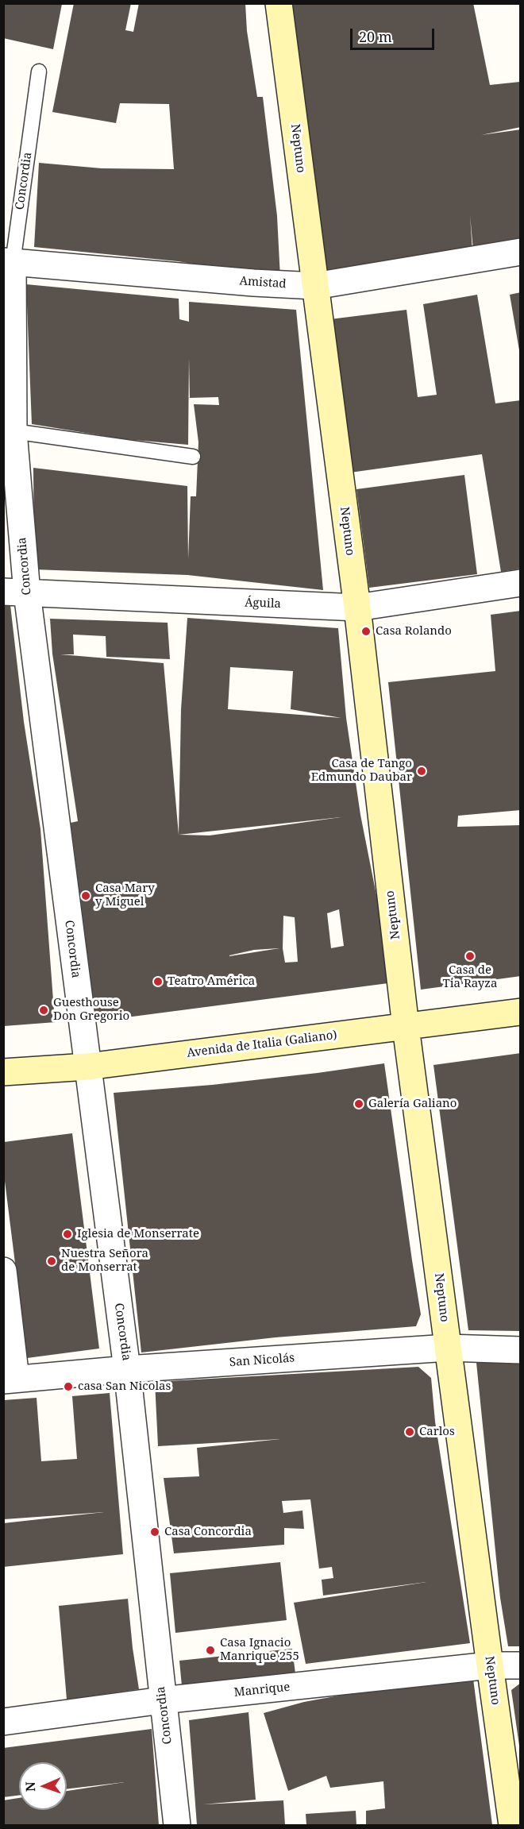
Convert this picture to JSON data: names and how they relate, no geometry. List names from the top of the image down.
{
  "streets": {
    "street": [
      "Neptuno",
      "Concordia",
      "Amistad",
      "Águila",
      "Avenida de Italia (Galiano)",
      "San Nicolás",
      "Manrique"
    ]
  },
  "crossings": [
    ["Neptuno", "Amistad"],
    ["Neptuno", "Águila"],
    ["Neptuno", "Avenida de Italia (Galiano)"],
    ["Neptuno", "San Nicolás"],
    ["Neptuno", "Manrique"],
    ["Concordia", "Amistad"],
    ["Concordia", "Águila"],
    ["Concordia", "Avenida de Italia (Galiano)"],
    ["Concordia", "San Nicolás"],
    ["Concordia", "Manrique"]
  ],
  "places": [
    "Casa Rolando",
    "Casa de Tango Edmundo Daubar",
    "Casa Mary y Miguel",
    "Casa de Tia Rayza",
    "Teatro América",
    "Guesthouse Don Gregorio",
    "Galería Galiano",
    "Iglesia de Monserrate",
    "Nuestra Señora de Monserrat",
    "casa San Nicolas",
    "Carlos",
    "Casa Concordia",
    "Casa Ignacio Manrique 255"
  ],
  "scale_bar": "20 m",
  "north": "left"
}
